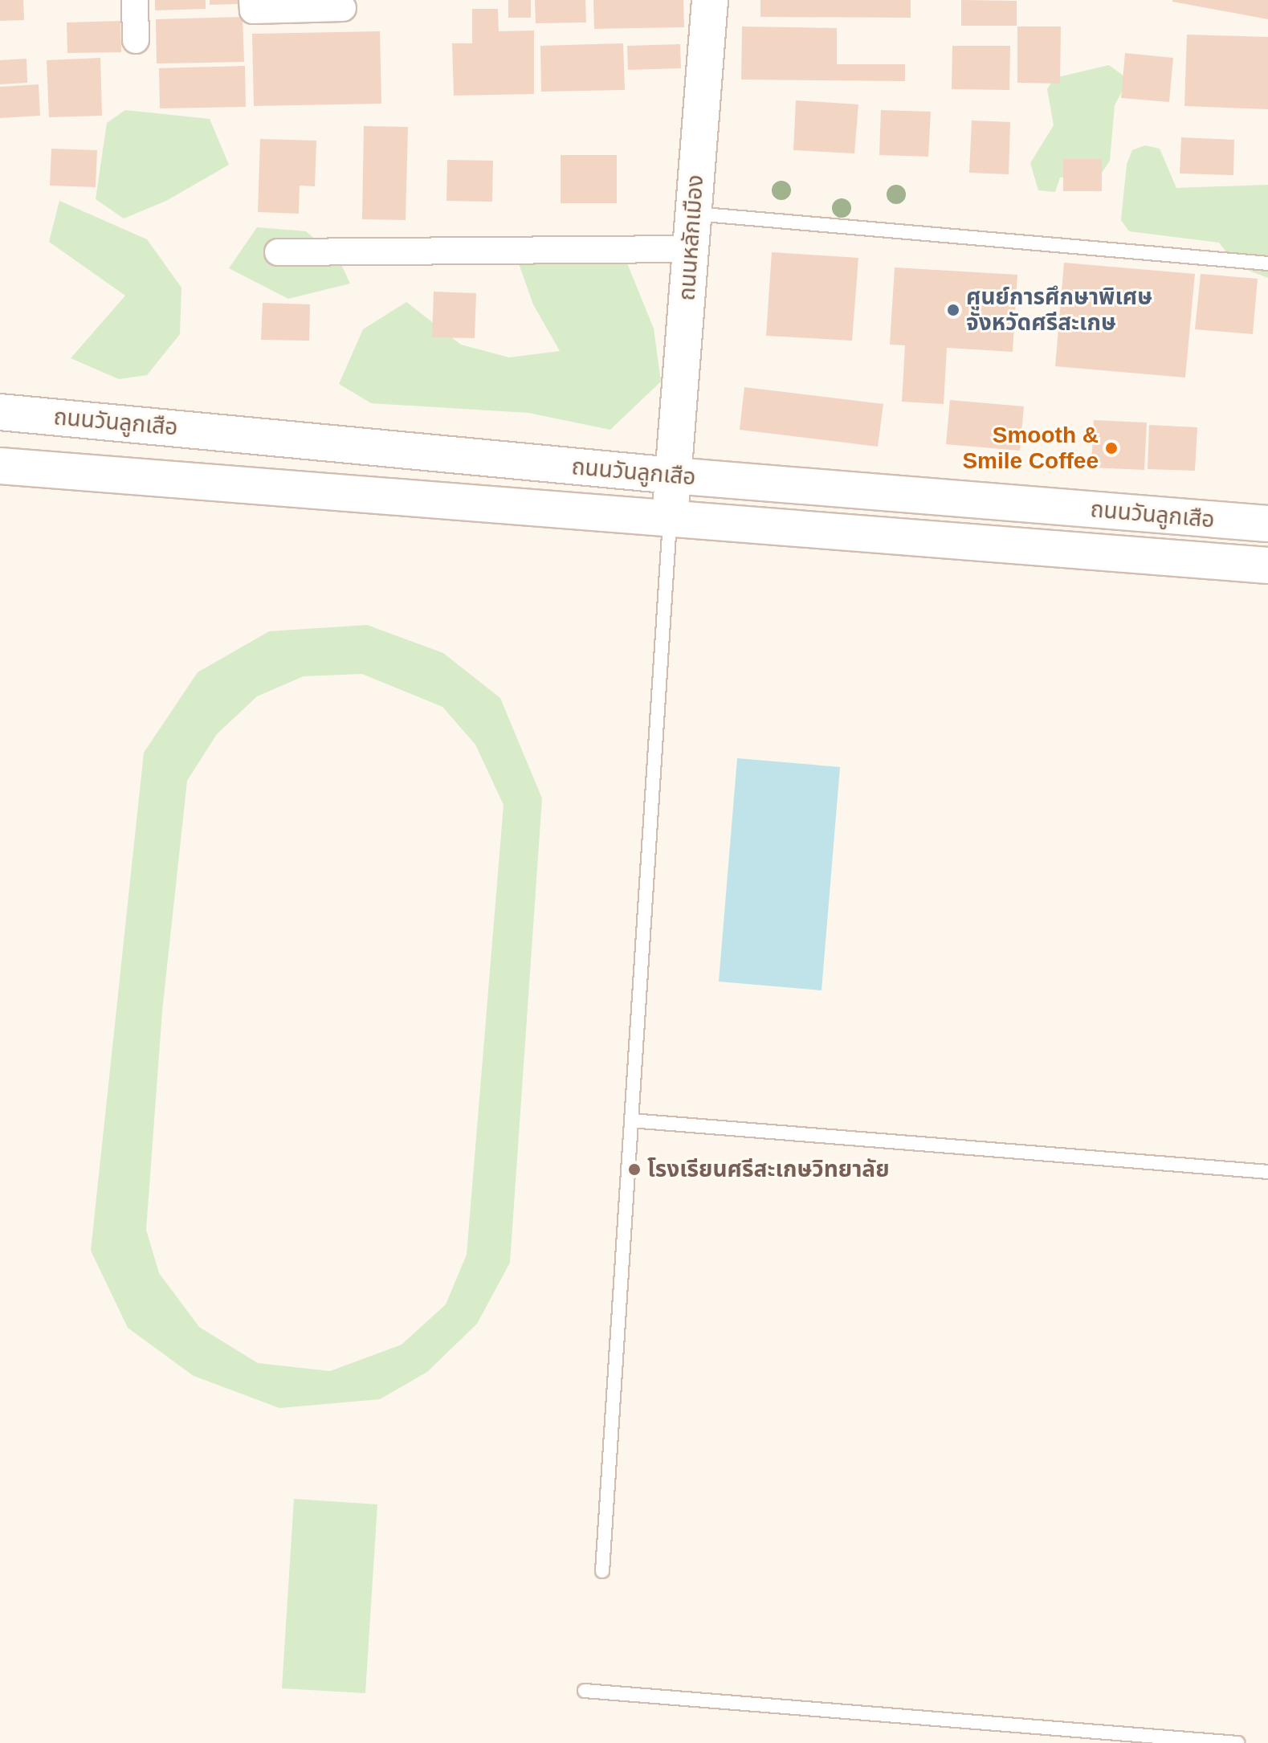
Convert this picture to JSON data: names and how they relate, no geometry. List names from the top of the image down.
{
  "streets": {
    "street": ["ถนนหลักเมือง", "ถนนวันลูกเสือ"]
  },
  "crossings": [
    ["ถนนหลักเมือง", "ถนนวันลูกเสือ"]
  ],
  "places": ["ศูนย์การศึกษาพิเศษ จังหวัดศรีสะเกษ", "Smooth & Smile Coffee", "โรงเรียนศรีสะเกษวิทยาลัย"]
}
